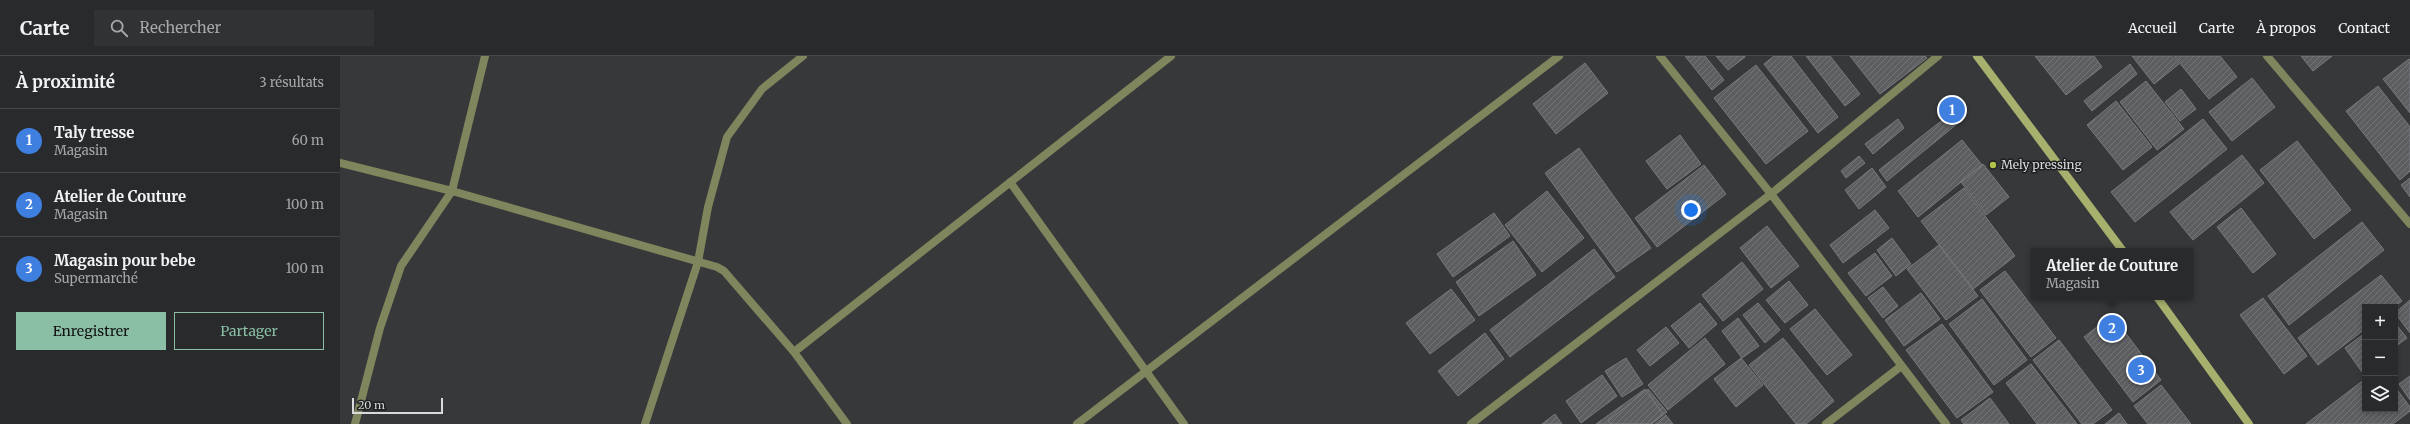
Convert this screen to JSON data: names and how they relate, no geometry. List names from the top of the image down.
{
  "places": ["Mely pressing"],
  "scale_bar": "20 m",
  "page": {
    "header": "Carte",
    "search": "Rechercher",
    "nav": [
      "Accueil",
      "Carte",
      "À propos",
      "Contact"
    ],
    "heading": ["À proximité", "3 résultats"],
    "pins": ["1", "2", "3"],
    "list": [
      {
        "mark": "1",
        "name": "Taly tresse",
        "note": "Magasin",
        "value": "60 m"
      },
      {
        "mark": "2",
        "name": "Atelier de Couture",
        "note": "Magasin",
        "value": "100 m"
      },
      {
        "mark": "3",
        "name": "Magasin pour bebe",
        "note": "Supermarché",
        "value": "100 m"
      }
    ],
    "popup": ["Atelier de Couture", "Magasin"],
    "buttons": ["Enregistrer", "Partager"],
    "map_buttons": ["+", "−"],
    "scale": "20 m"
  }
}
